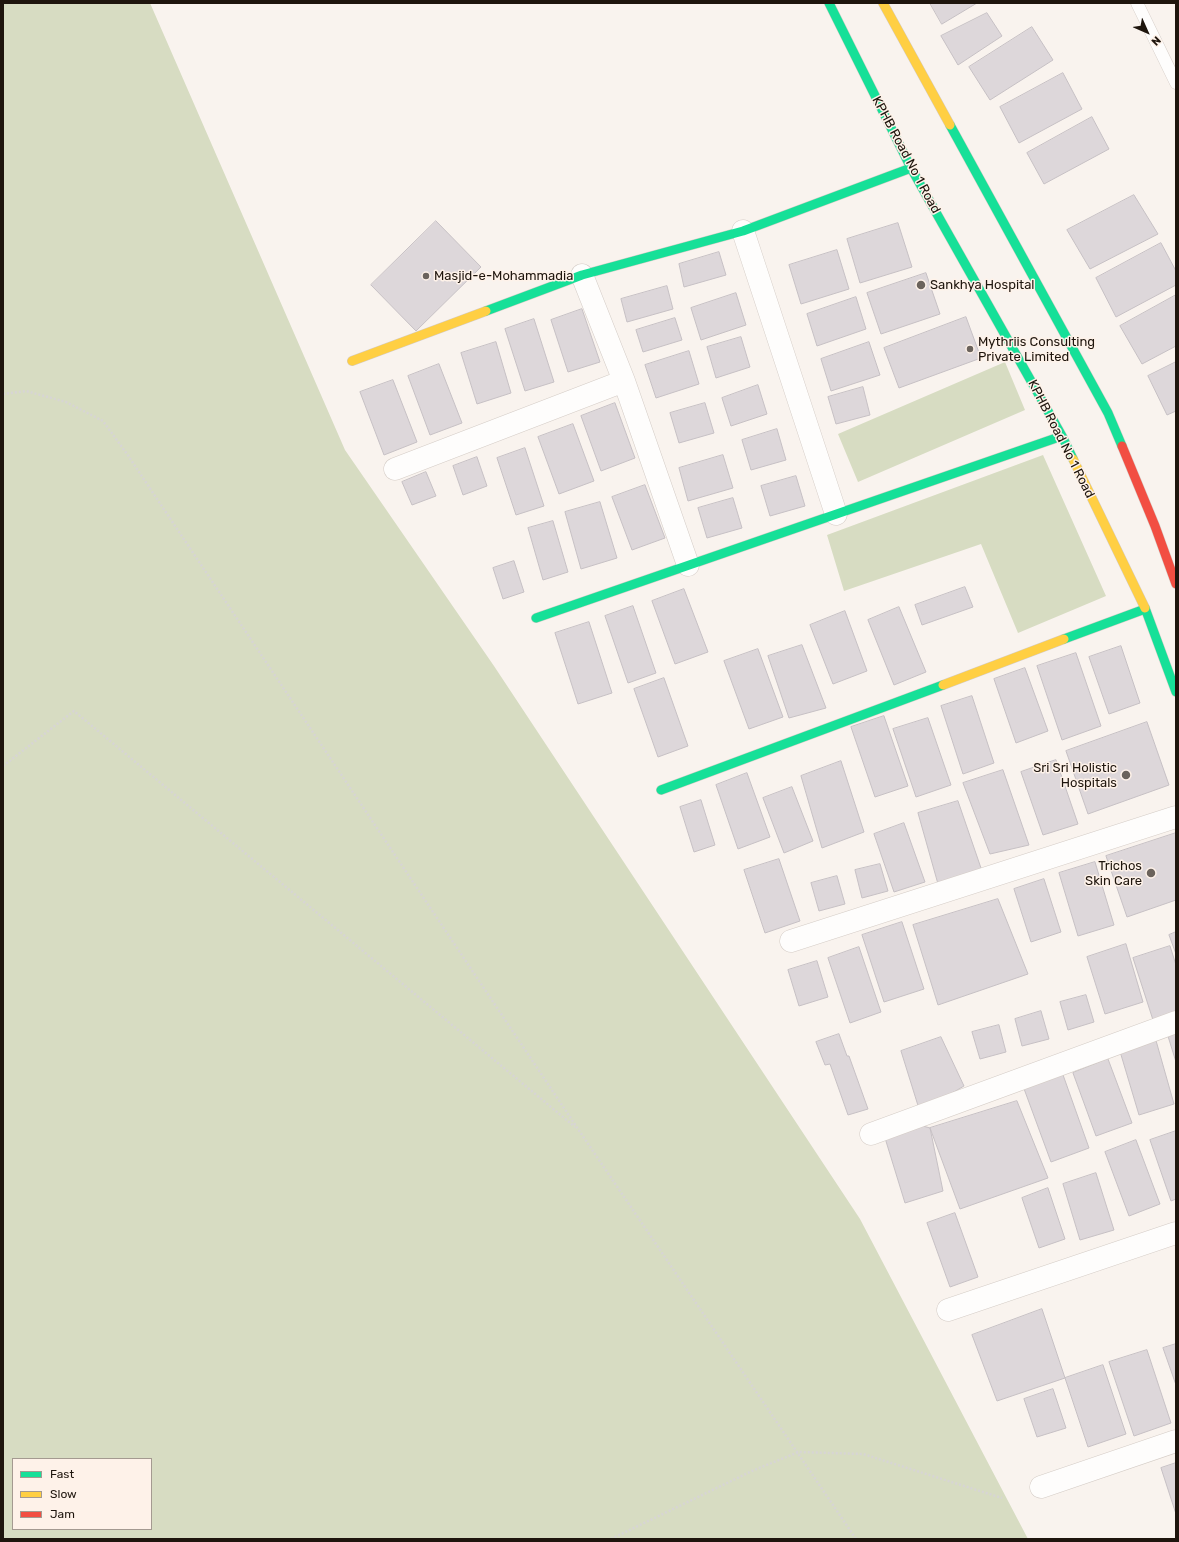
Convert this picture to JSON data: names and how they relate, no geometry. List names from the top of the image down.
{
  "streets": {
    "street": ["KPHB Road No 1 Road"]
  },
  "places": [
    "Masjid-e-Mohammadia",
    "Sankhya Hospital",
    "Mythriis Consulting Private Limited",
    "Sri Sri Holistic Hospitals",
    "Trichos Skin Care"
  ],
  "legend": ["Fast", "Slow", "Jam"],
  "north": "bottom right"
}
